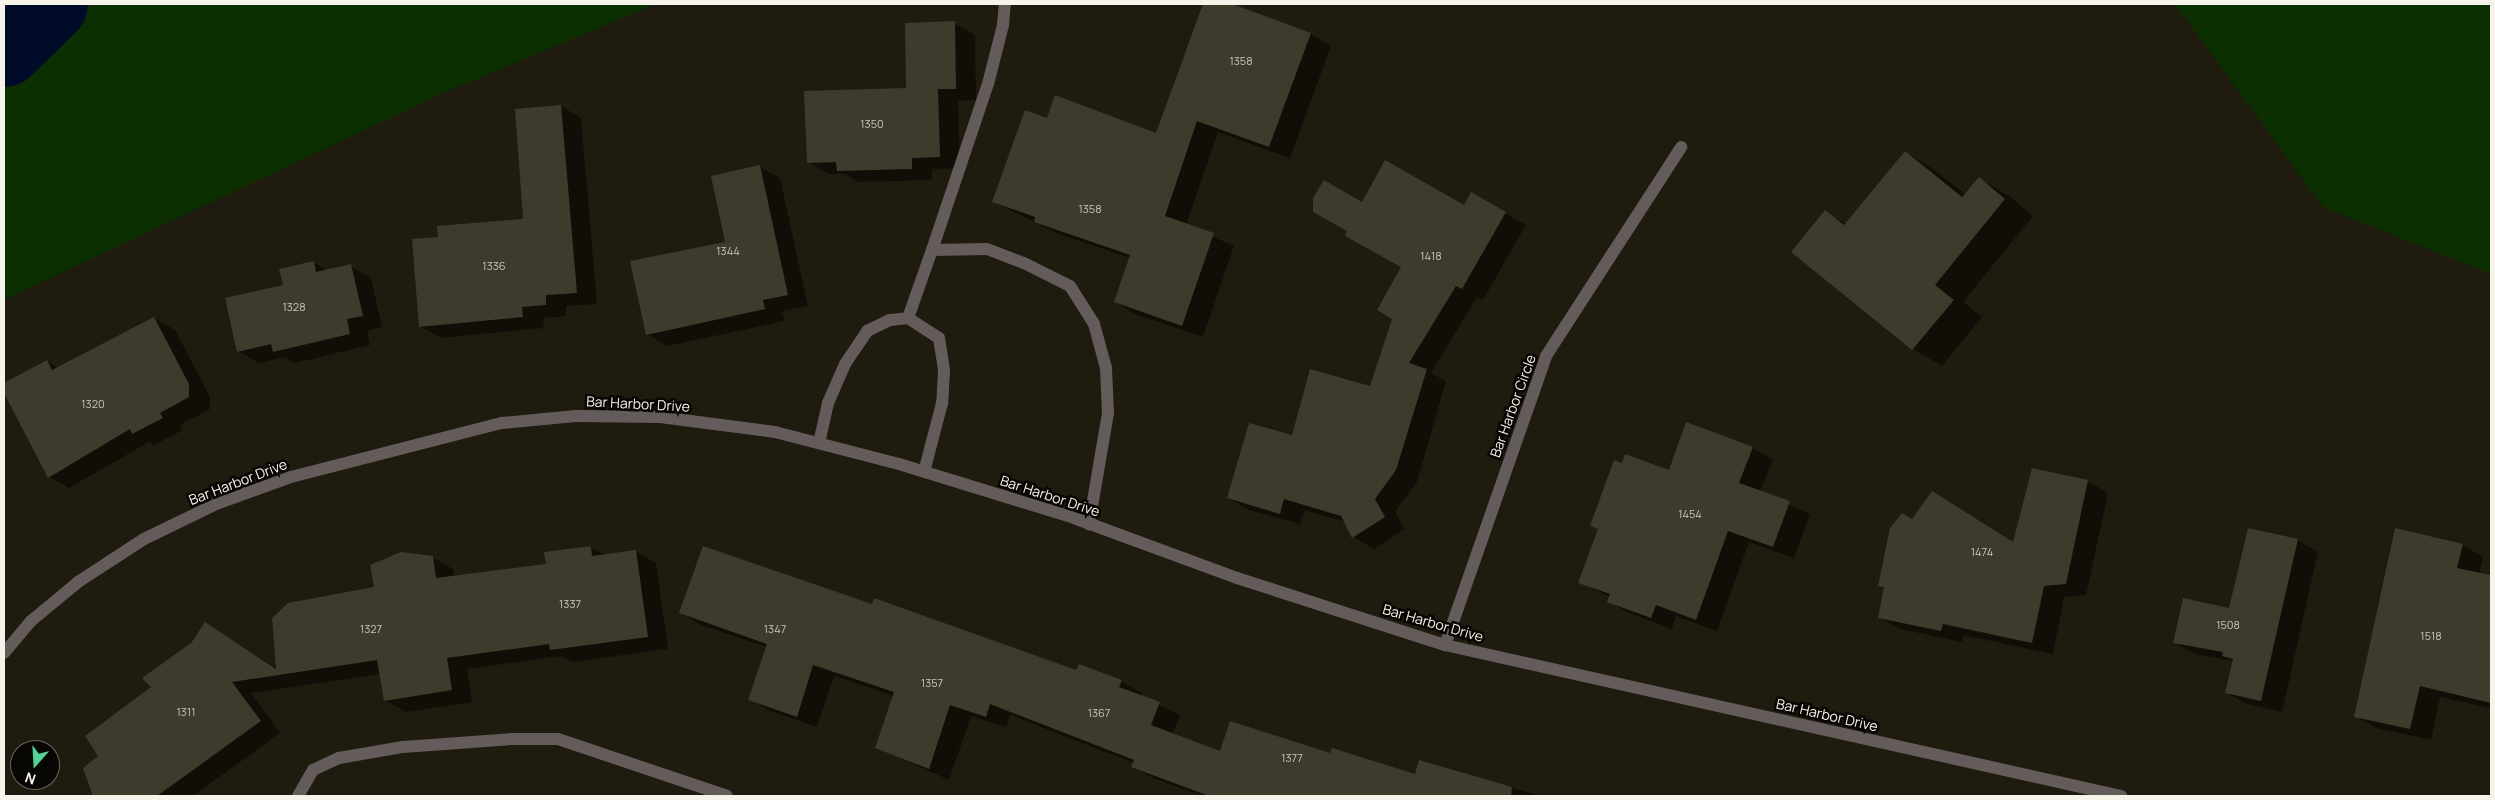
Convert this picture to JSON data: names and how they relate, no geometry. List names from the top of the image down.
{
  "streets": {
    "street": ["Bar Harbor Drive", "Bar Harbor Circle"]
  },
  "crossings": [
    ["Bar Harbor Drive", "Bar Harbor Circle"]
  ],
  "house_numbers": [
    "1358",
    "1350",
    "1358",
    "1344",
    "1418",
    "1336",
    "1328",
    "1320",
    "1454",
    "1474",
    "1337",
    "1508",
    "1327",
    "1347",
    "1518",
    "1357",
    "1311",
    "1367",
    "1377"
  ],
  "north": "bottom"
}
